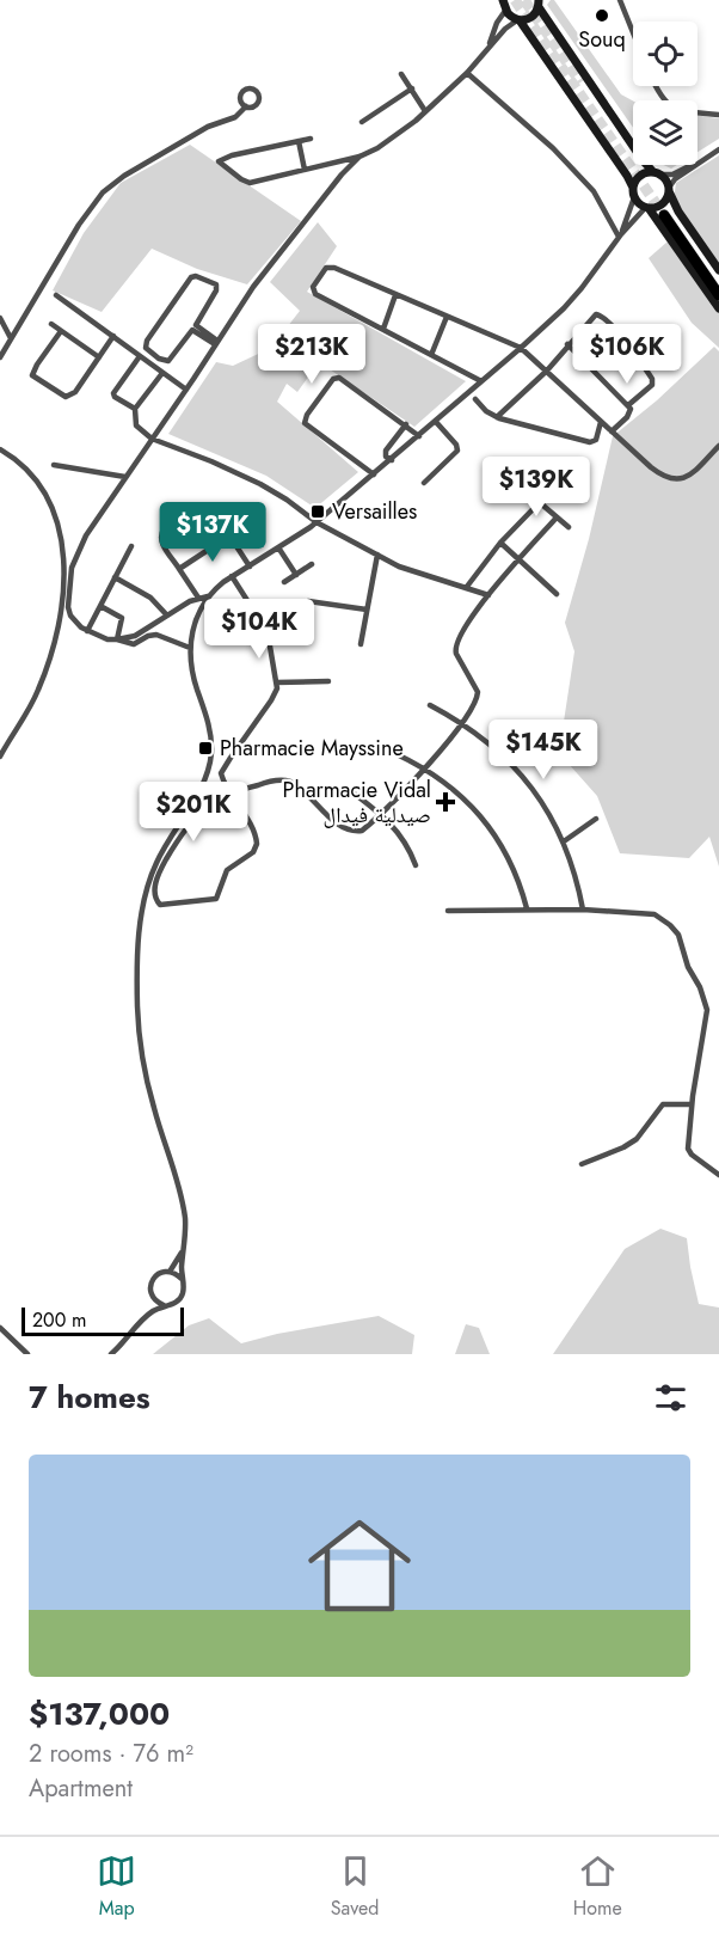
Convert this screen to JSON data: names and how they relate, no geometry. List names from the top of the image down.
{
  "places": {
    "other": ["Souq"],
    "transit": ["Versailles", "Pharmacie Mayssine"],
    "health": ["Pharmacie Vidal صيدلية فيدال"]
  },
  "scale_bar": "200 m",
  "page": {
    "price": [
      "$213K",
      "$106K",
      "$139K",
      "$137K",
      "$104K",
      "$145K",
      "$201K"
    ],
    "scale": "200 m",
    "heading": "7 homes",
    "list": [
      {
        "name": "$137,000",
        "note": "2 rooms · 76 m² · Apartment"
      }
    ],
    "tabs": ["Map", "Saved", "Home"]
  }
}
